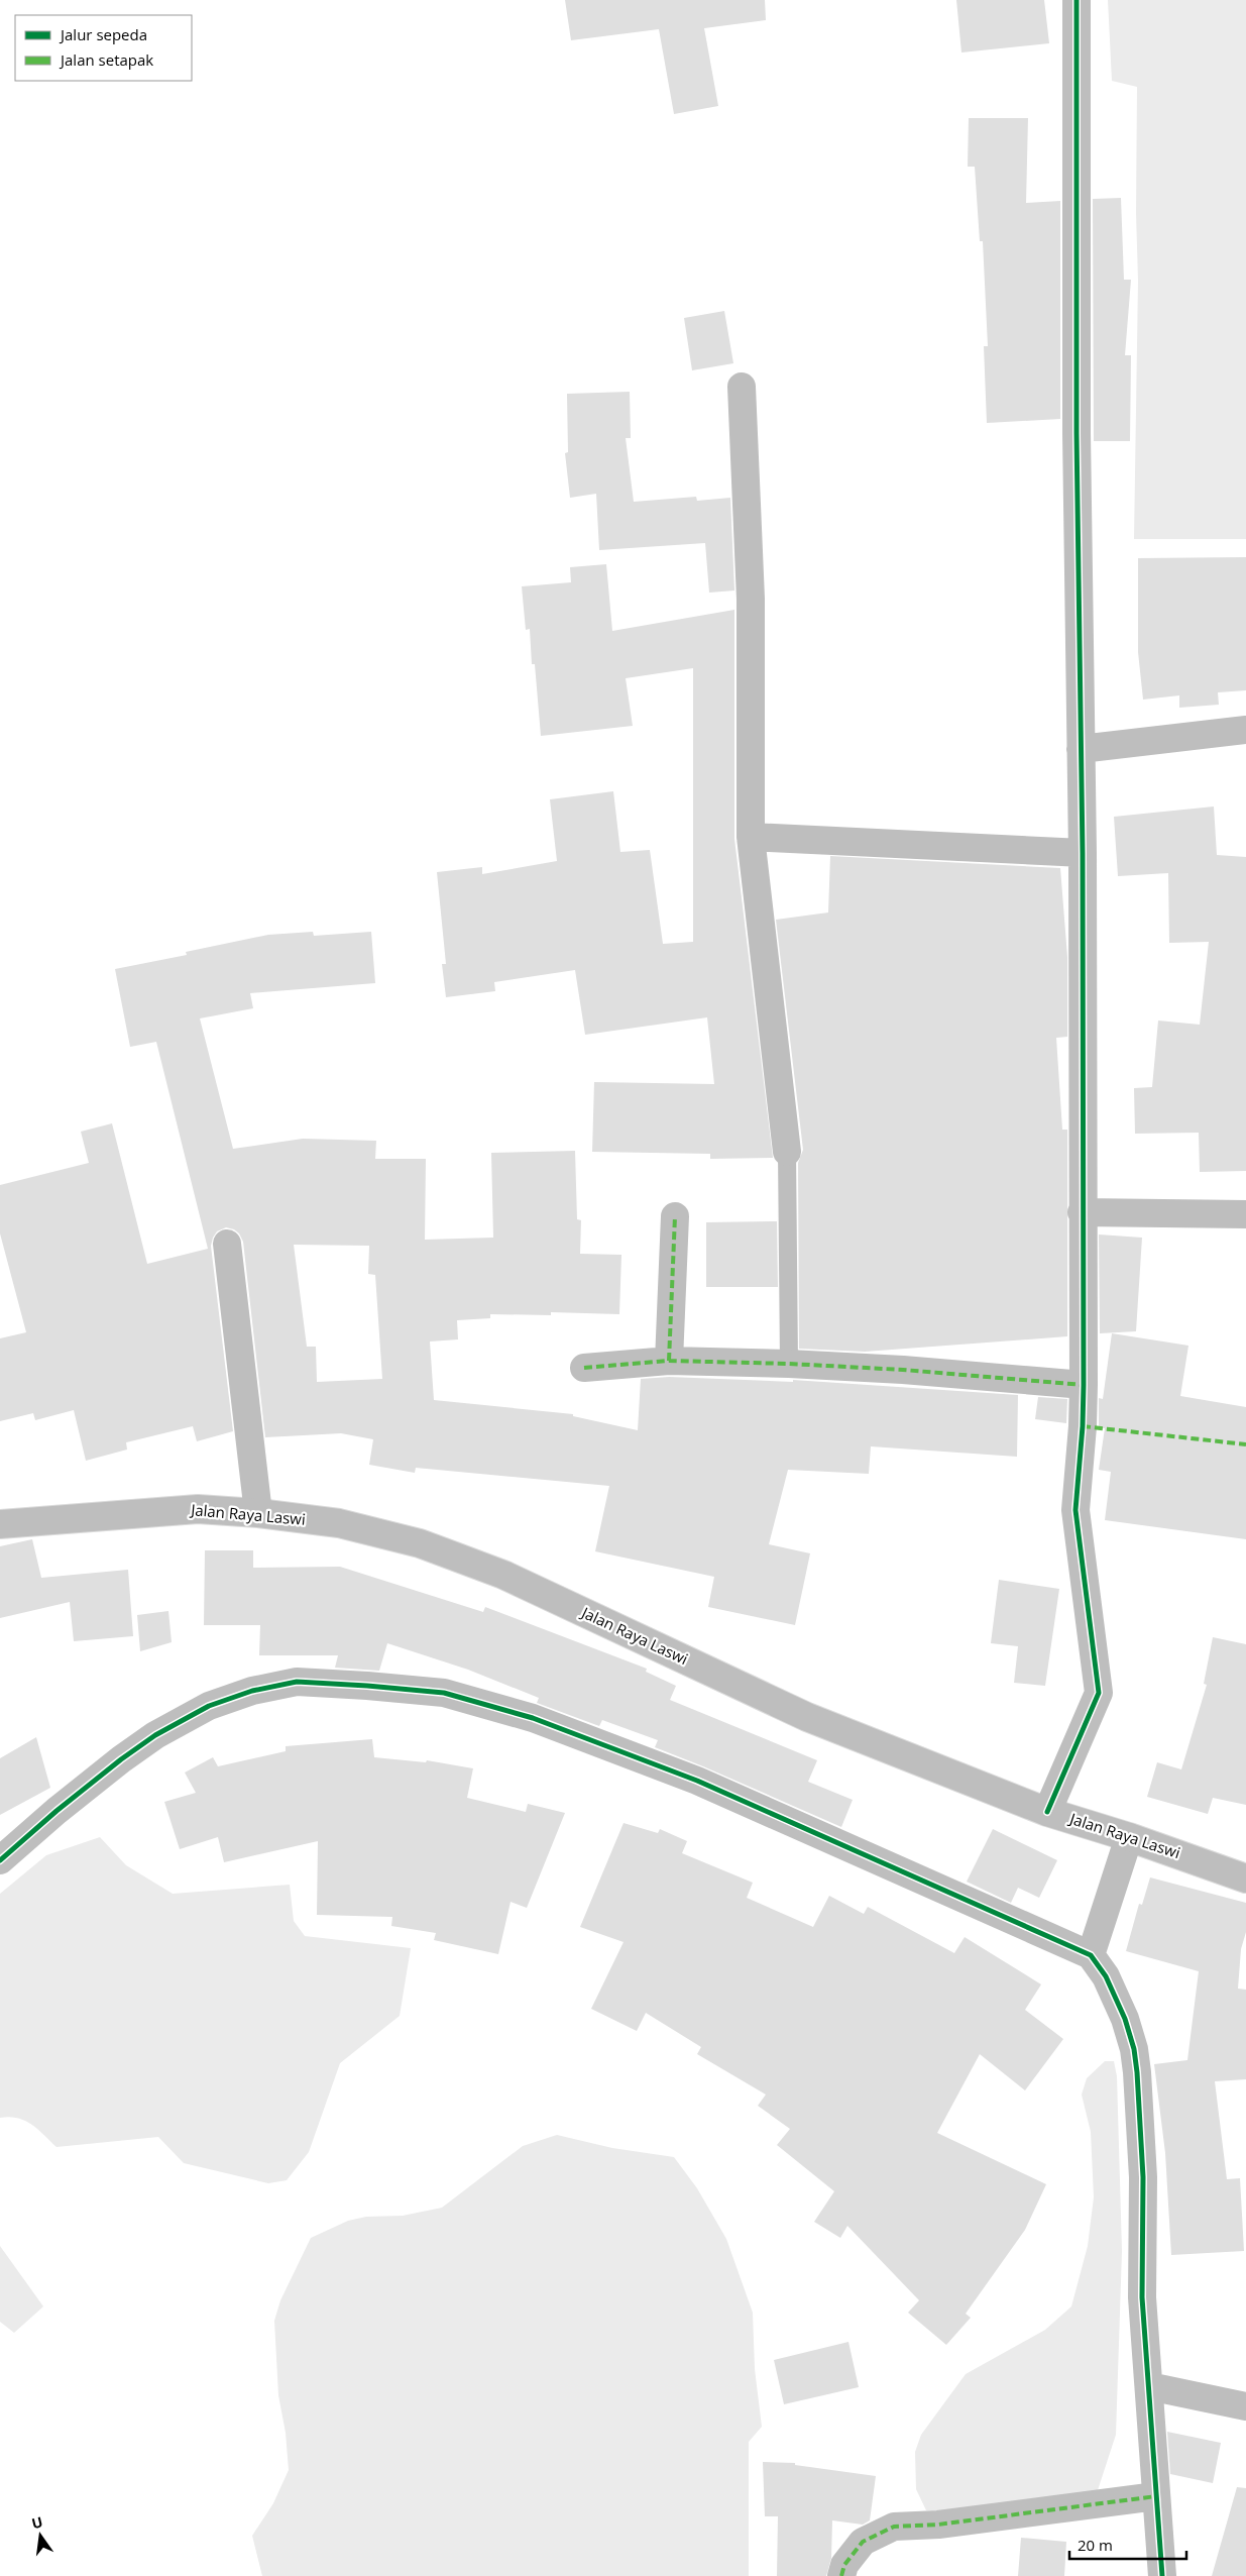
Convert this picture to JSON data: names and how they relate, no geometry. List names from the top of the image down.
{
  "streets": {
    "street": ["Jalan Raya Laswi"]
  },
  "legend": ["Jalur sepeda", "Jalan setapak"],
  "scale_bar": "20 m",
  "north": "top"
}
